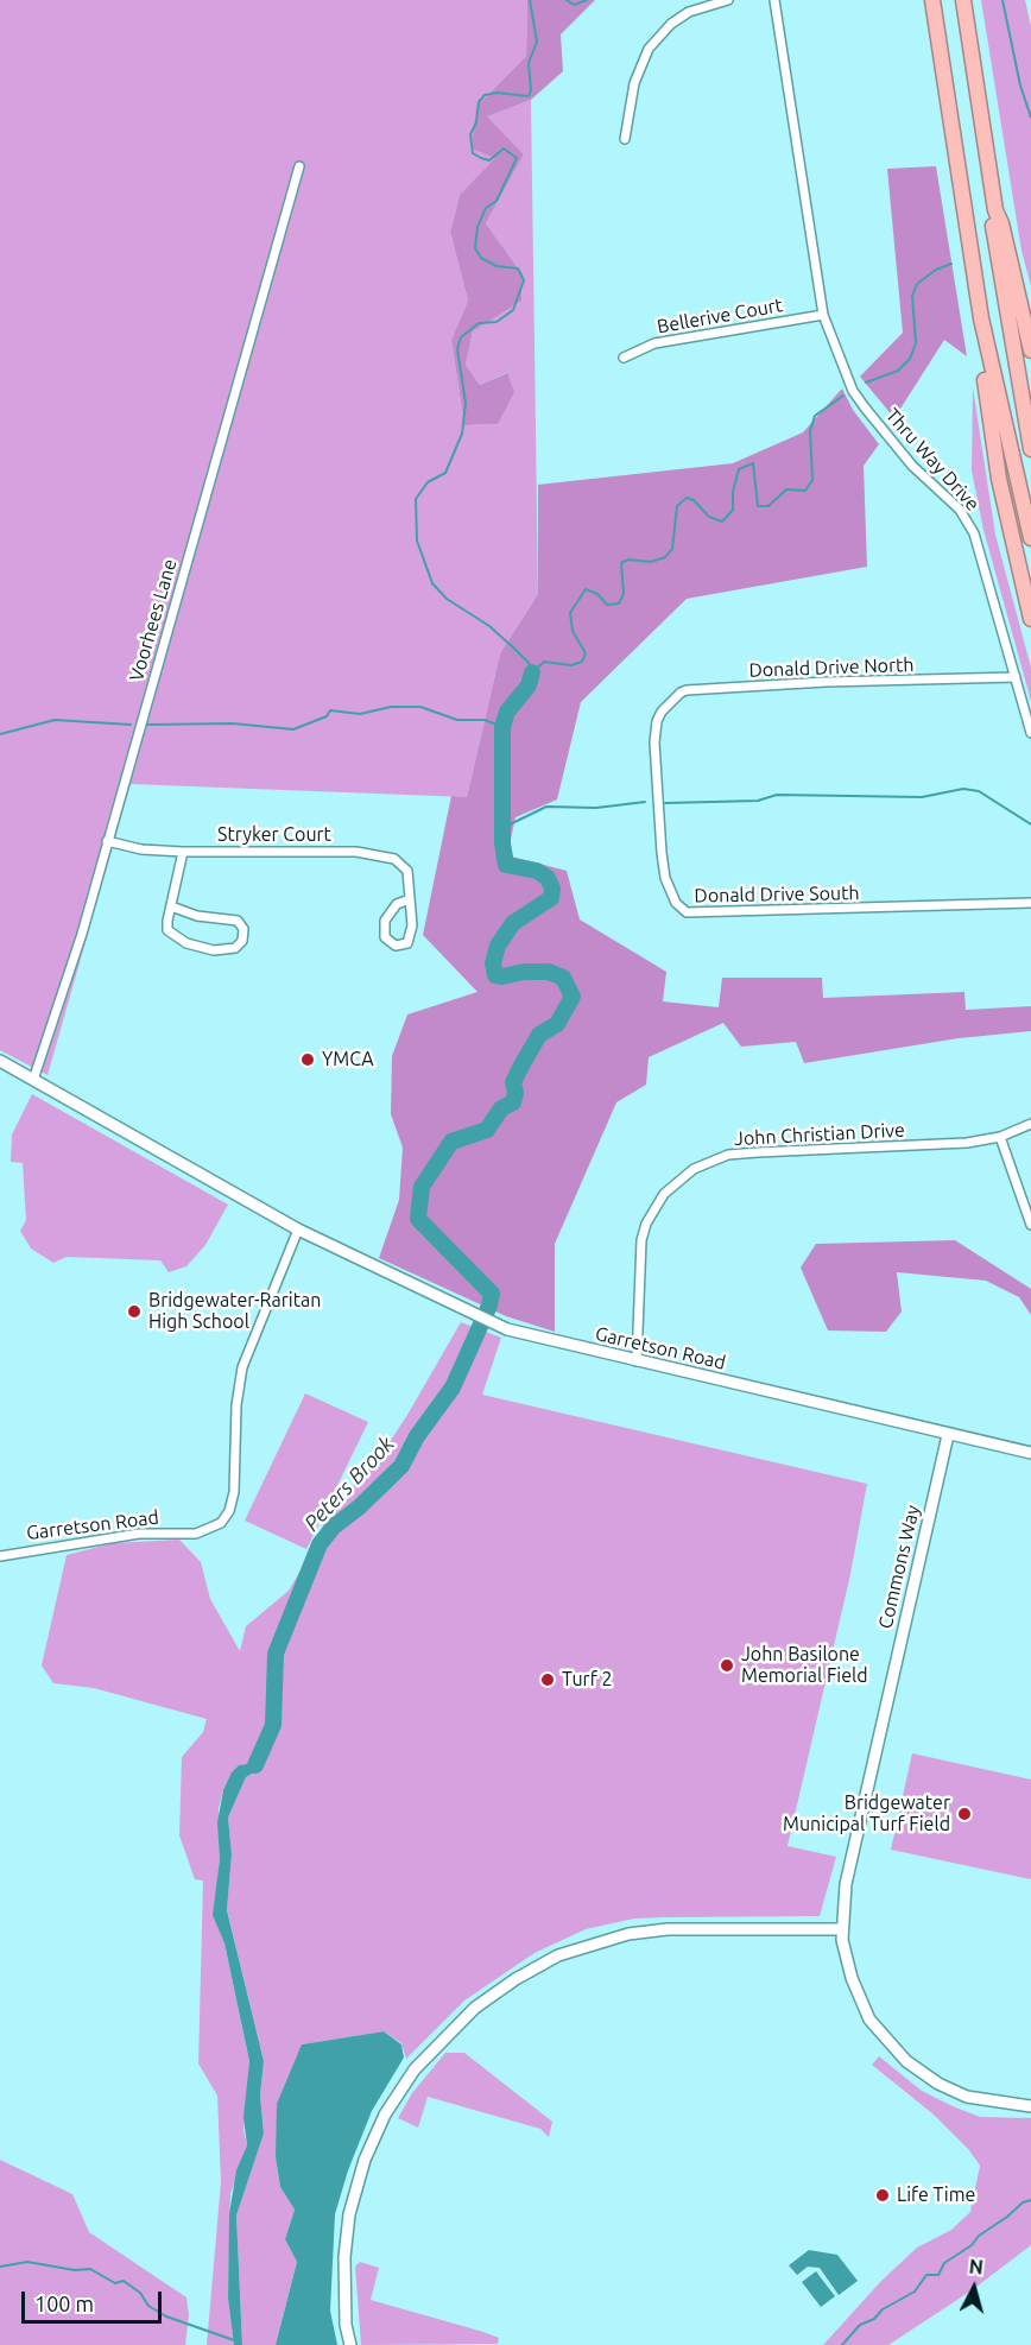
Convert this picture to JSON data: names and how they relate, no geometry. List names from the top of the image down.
{
  "streets": {
    "street": [
      "Bellerive Court",
      "Thru Way Drive",
      "Voorhees Lane",
      "Donald Drive North",
      "Stryker Court",
      "Donald Drive South",
      "John Christian Drive",
      "Garretson Road",
      "Commons Way"
    ]
  },
  "crossings": [
    ["Bellerive Court", "Thru Way Drive"],
    ["Thru Way Drive", "Donald Drive North"],
    ["Voorhees Lane", "Stryker Court"],
    ["Voorhees Lane", "Garretson Road"],
    ["Donald Drive North", "Donald Drive South"],
    ["John Christian Drive", "Garretson Road"],
    ["Garretson Road", "Commons Way"]
  ],
  "water": ["Peters Brook"],
  "places": [
    "YMCA",
    "Bridgewater-Raritan High School",
    "John Basilone Memorial Field",
    "Turf 2",
    "Bridgewater Municipal Turf Field",
    "Life Time"
  ],
  "scale_bar": "100 m",
  "north": "top"
}
